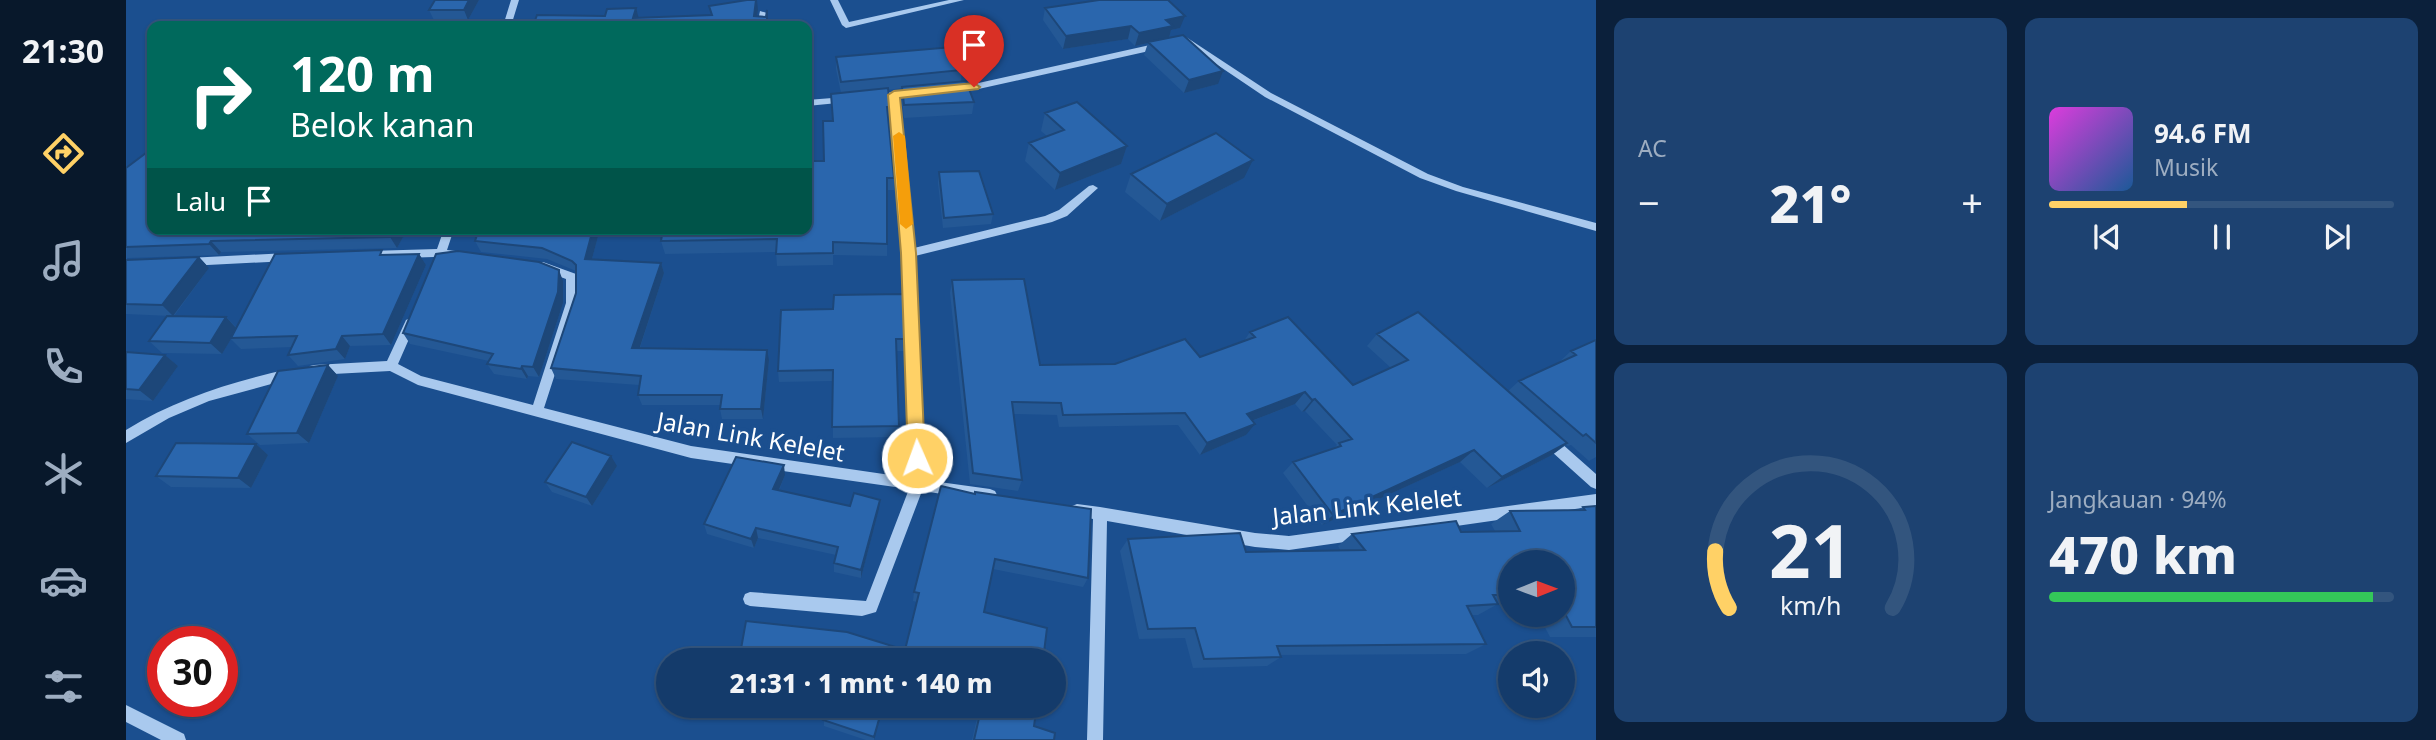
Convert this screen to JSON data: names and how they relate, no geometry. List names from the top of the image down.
{
  "streets": {
    "street": ["Jalan Link Kelelet"]
  },
  "north": "right",
  "page": {
    "tabs": "21:30",
    "tile": [
      "AC",
      ["Jangkauan · 94%", "470 km"]
    ],
    "turn": ["120 m", "Belok kanan"],
    "song": ["94.6 FM", "Musik"],
    "then": "Lalu",
    "heat": ["−", "21°", "+"],
    "limit": "30",
    "trip": "21:31 · 1 mnt · 140 m",
    "gauge": ["21", "km/h"]
  }
}
